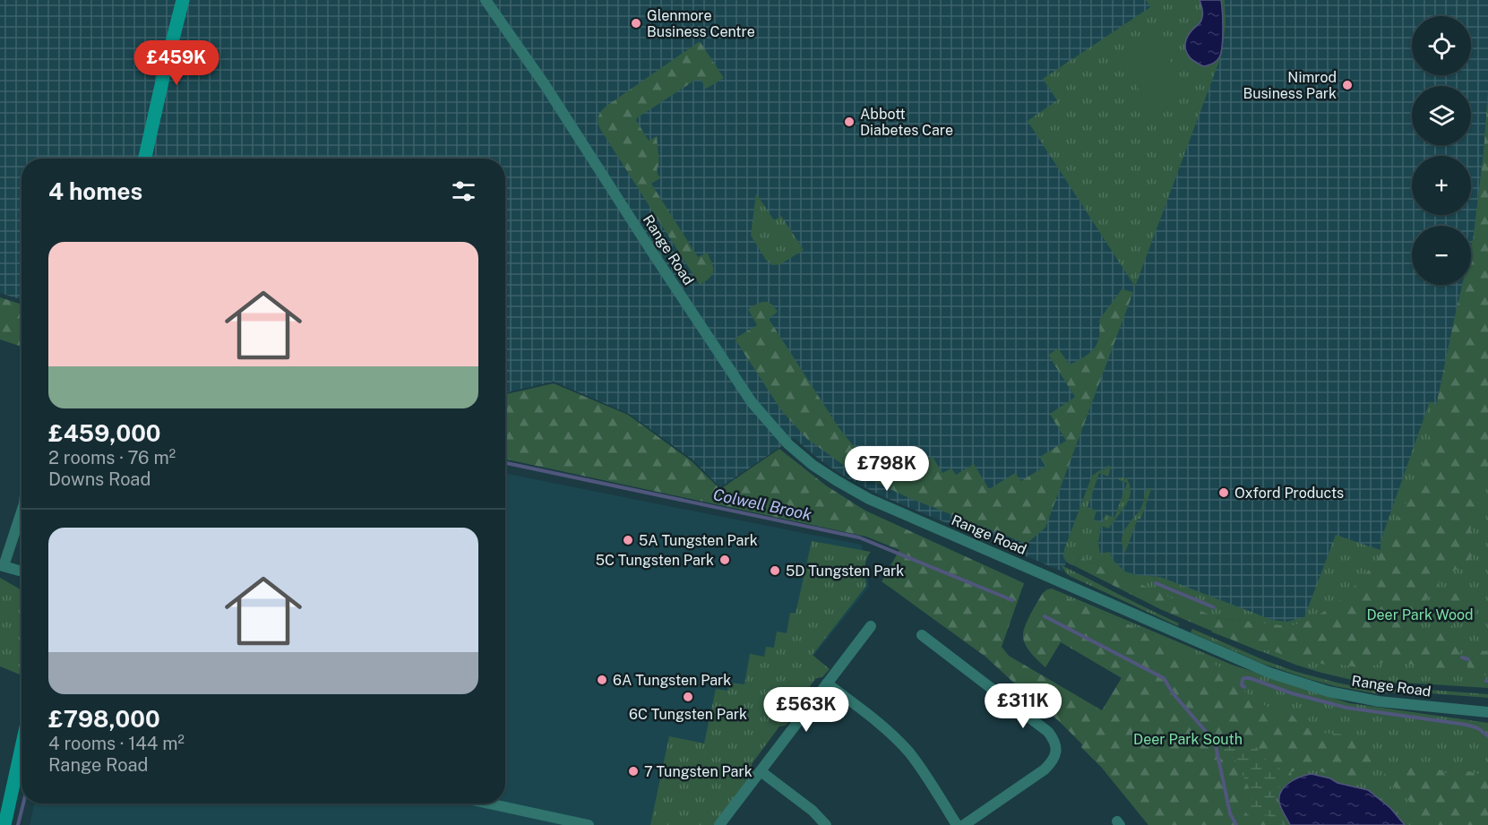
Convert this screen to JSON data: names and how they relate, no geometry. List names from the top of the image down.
{
  "streets": {
    "street": ["Range Road"]
  },
  "water": ["Colwell Brook"],
  "parks": ["Deer Park Wood", "Deer Park South"],
  "places": [
    "Glenmore Business Centre",
    "Nimrod Business Park",
    "Abbott Diabetes Care",
    "Oxford Products",
    "5A Tungsten Park",
    "5C Tungsten Park",
    "5D Tungsten Park",
    "6A Tungsten Park",
    "6C Tungsten Park",
    "7 Tungsten Park"
  ],
  "page": {
    "map_buttons": ["+", "−"],
    "price": [
      "£459K",
      "£798K",
      "£311K",
      "£563K"
    ],
    "heading": "4 homes",
    "list": [
      {
        "name": "£459,000",
        "note": "2 rooms · 76 m² · Downs Road"
      },
      {
        "name": "£798,000",
        "note": "4 rooms · 144 m² · Range Road"
      }
    ]
  }
}
